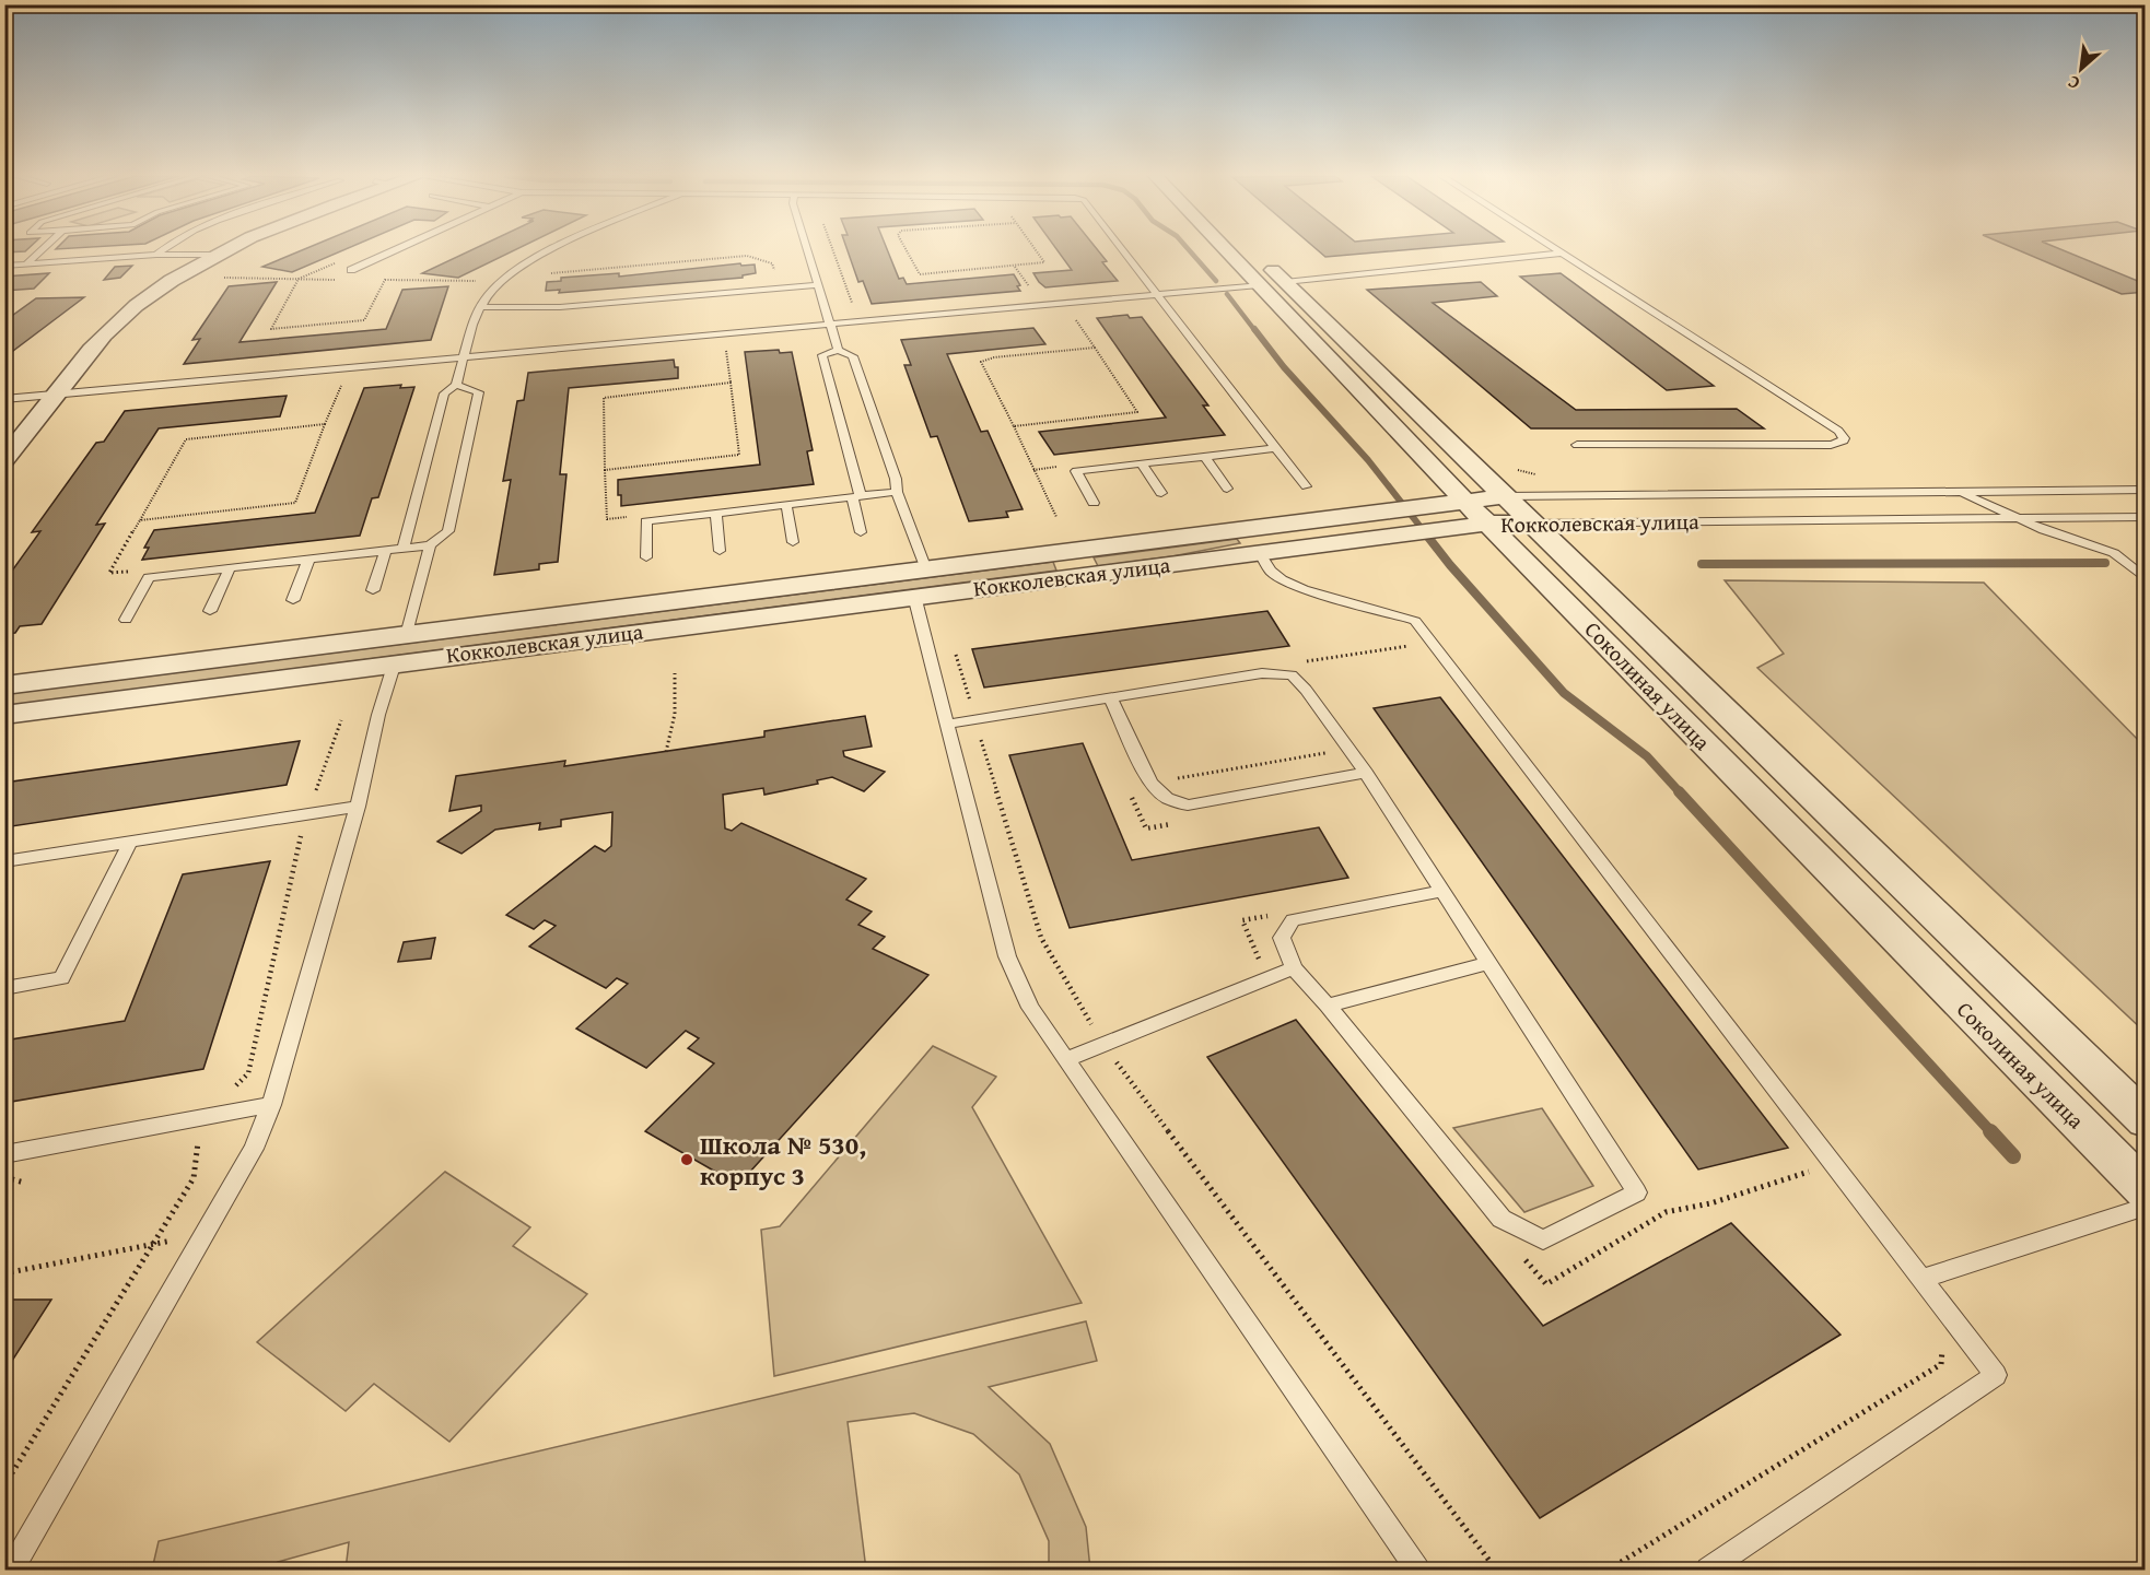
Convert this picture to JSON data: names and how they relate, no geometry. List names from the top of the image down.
{
  "streets": {
    "street": ["Кокколевская улица", "Соколиная улица"]
  },
  "crossings": [
    ["Кокколевская улица", "Соколиная улица"]
  ],
  "places": ["Школа № 530, корпус 3"],
  "north": "bottom left"
}
